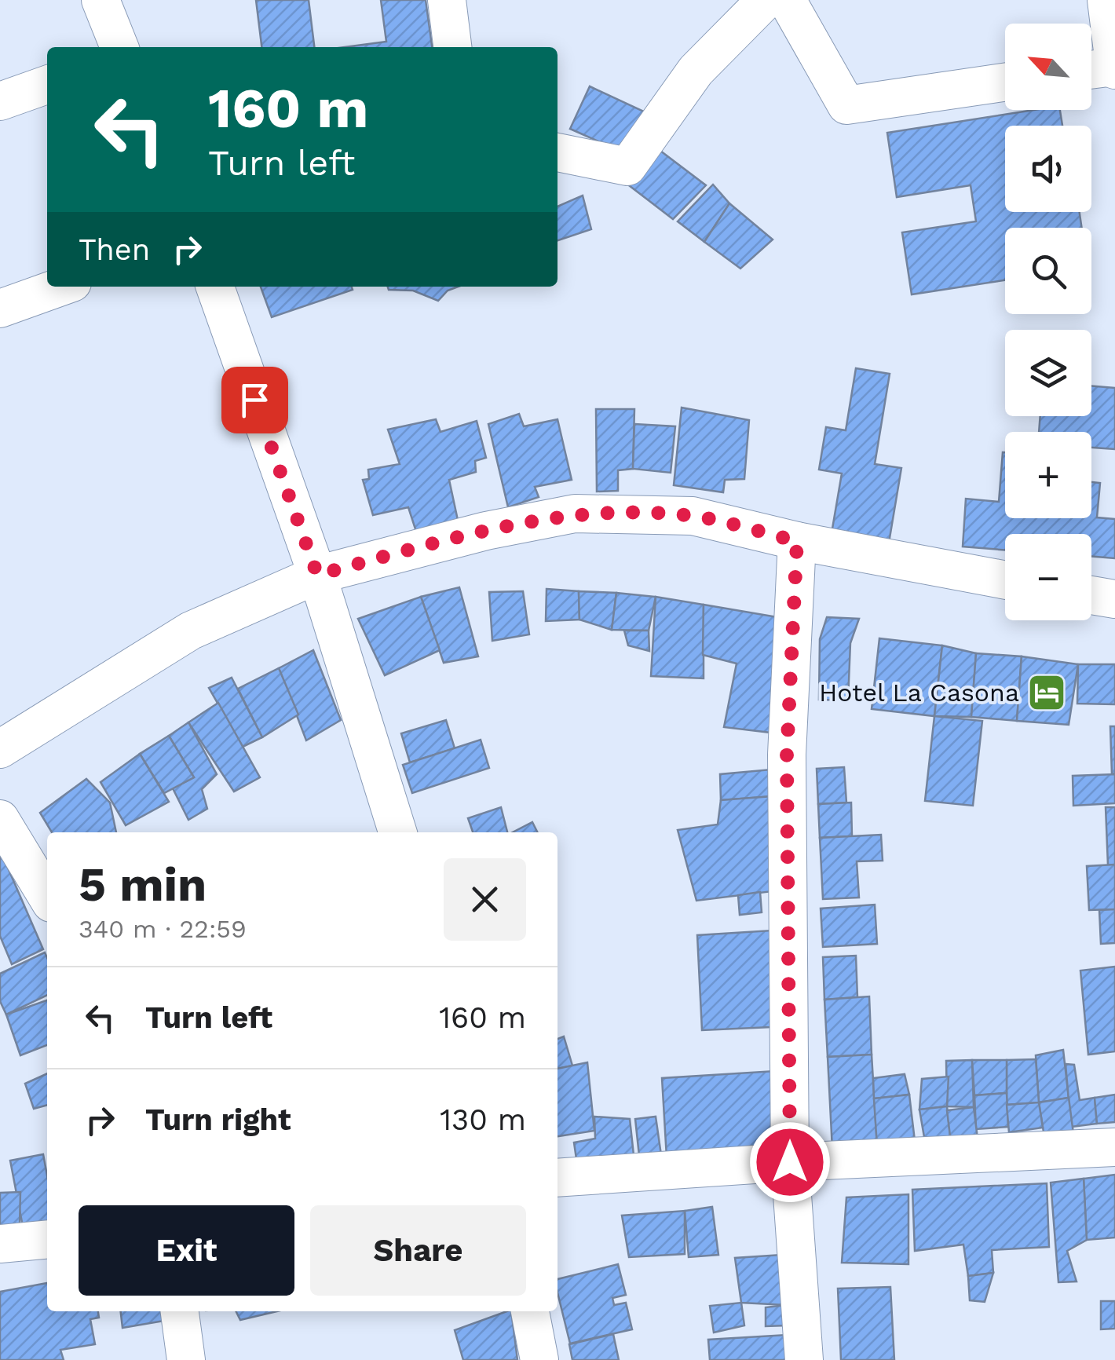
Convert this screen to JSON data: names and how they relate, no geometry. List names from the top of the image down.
{
  "places": {
    "hotel": ["Hotel La Casona"]
  },
  "north": "top left",
  "page": {
    "map_buttons": ["+", "−"],
    "turn": ["160 m", "Turn left"],
    "then": "Then",
    "heading": ["5 min", "340 m · 22:59"],
    "list": [
      {
        "name": "Turn left",
        "value": "160 m"
      },
      {
        "name": "Turn right",
        "value": "130 m"
      }
    ],
    "buttons": ["Exit", "Share"]
  }
}
